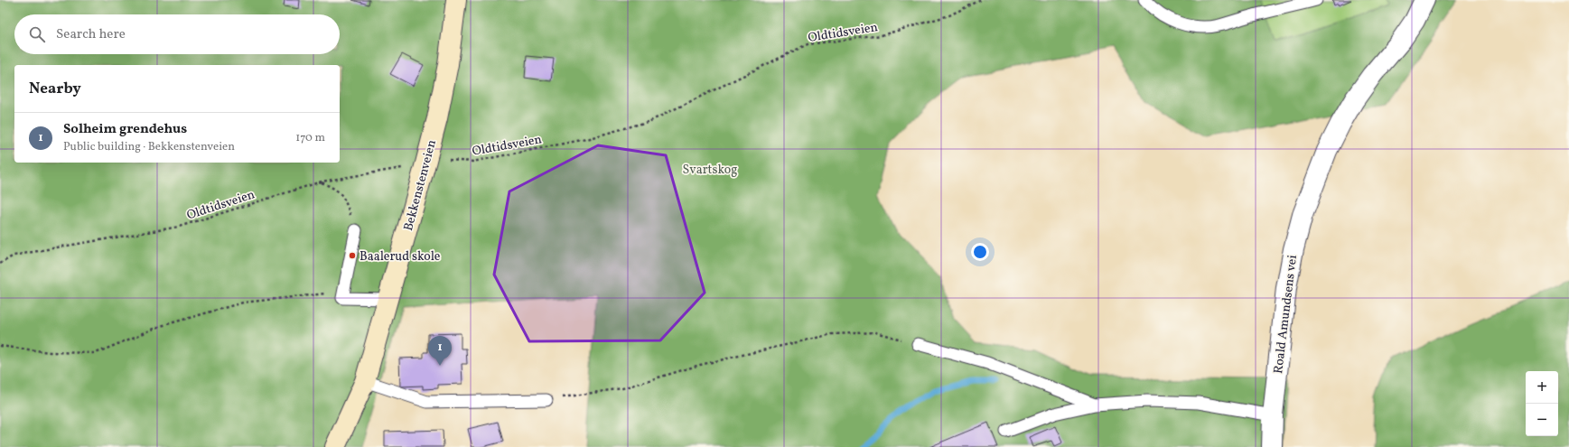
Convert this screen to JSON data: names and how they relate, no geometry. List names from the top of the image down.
{
  "streets": {
    "main road": ["Bekkenstenveien"],
    "street": ["Roald Amundsens vei"],
    "path": ["Oldtidsveien"]
  },
  "crossings": [
    ["Oldtidsveien", "Bekkenstenveien"]
  ],
  "parks": ["Svartskog"],
  "places": ["Baalerud skole"],
  "page": {
    "search": "Search here",
    "heading": "Nearby",
    "list": [
      {
        "mark": "1",
        "name": "Solheim grendehus",
        "note": "Public building · Bekkenstenveien",
        "value": "170 m"
      }
    ],
    "pins": "1",
    "map_buttons": ["+", "−"]
  }
}
